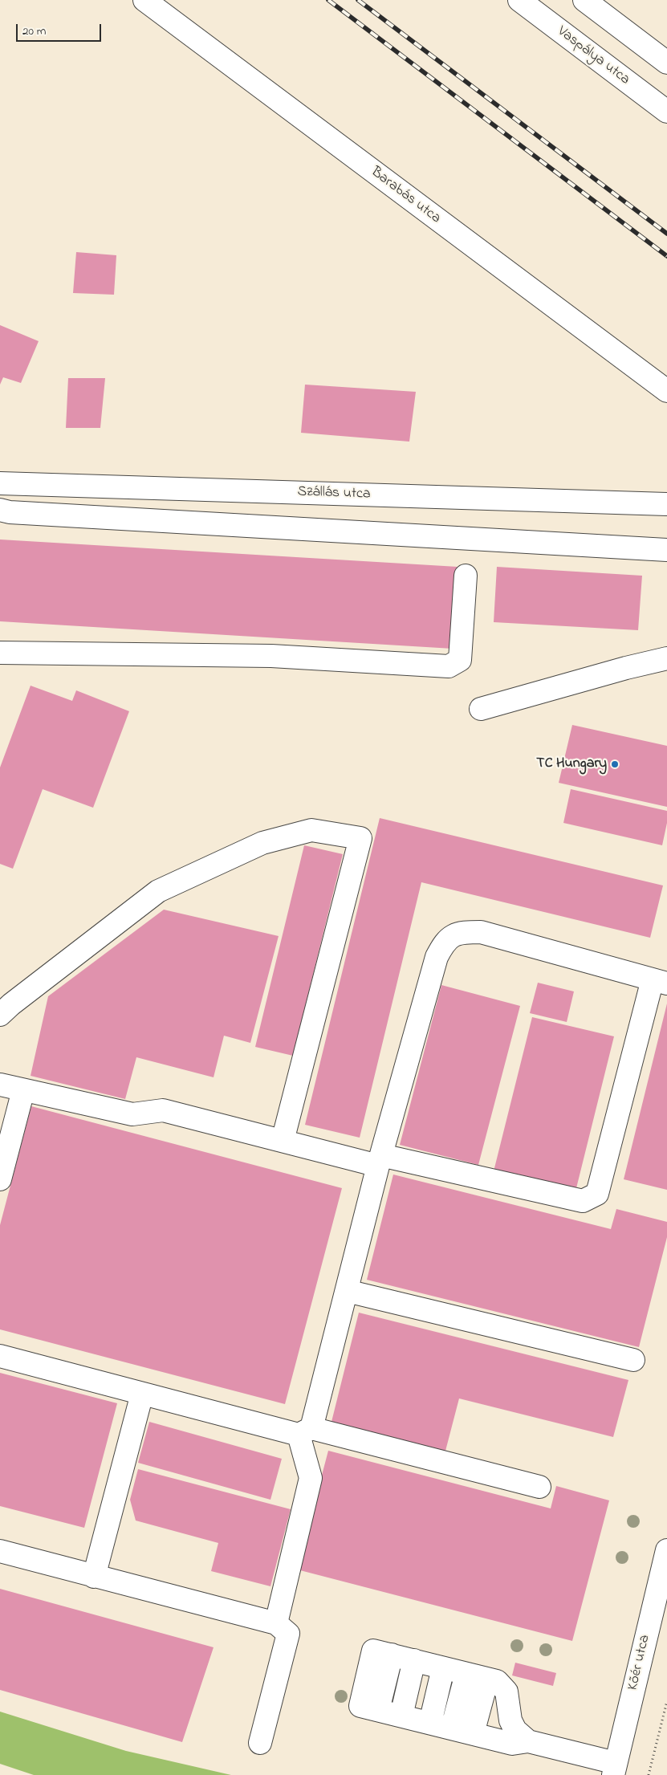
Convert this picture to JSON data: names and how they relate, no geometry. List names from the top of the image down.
{
  "streets": {
    "street": [
      "Vaspálya utca",
      "Barabás utca",
      "Szállás utca",
      "Kőér utca"
    ]
  },
  "places": ["TC Hungary"],
  "scale_bar": "20 m"
}
